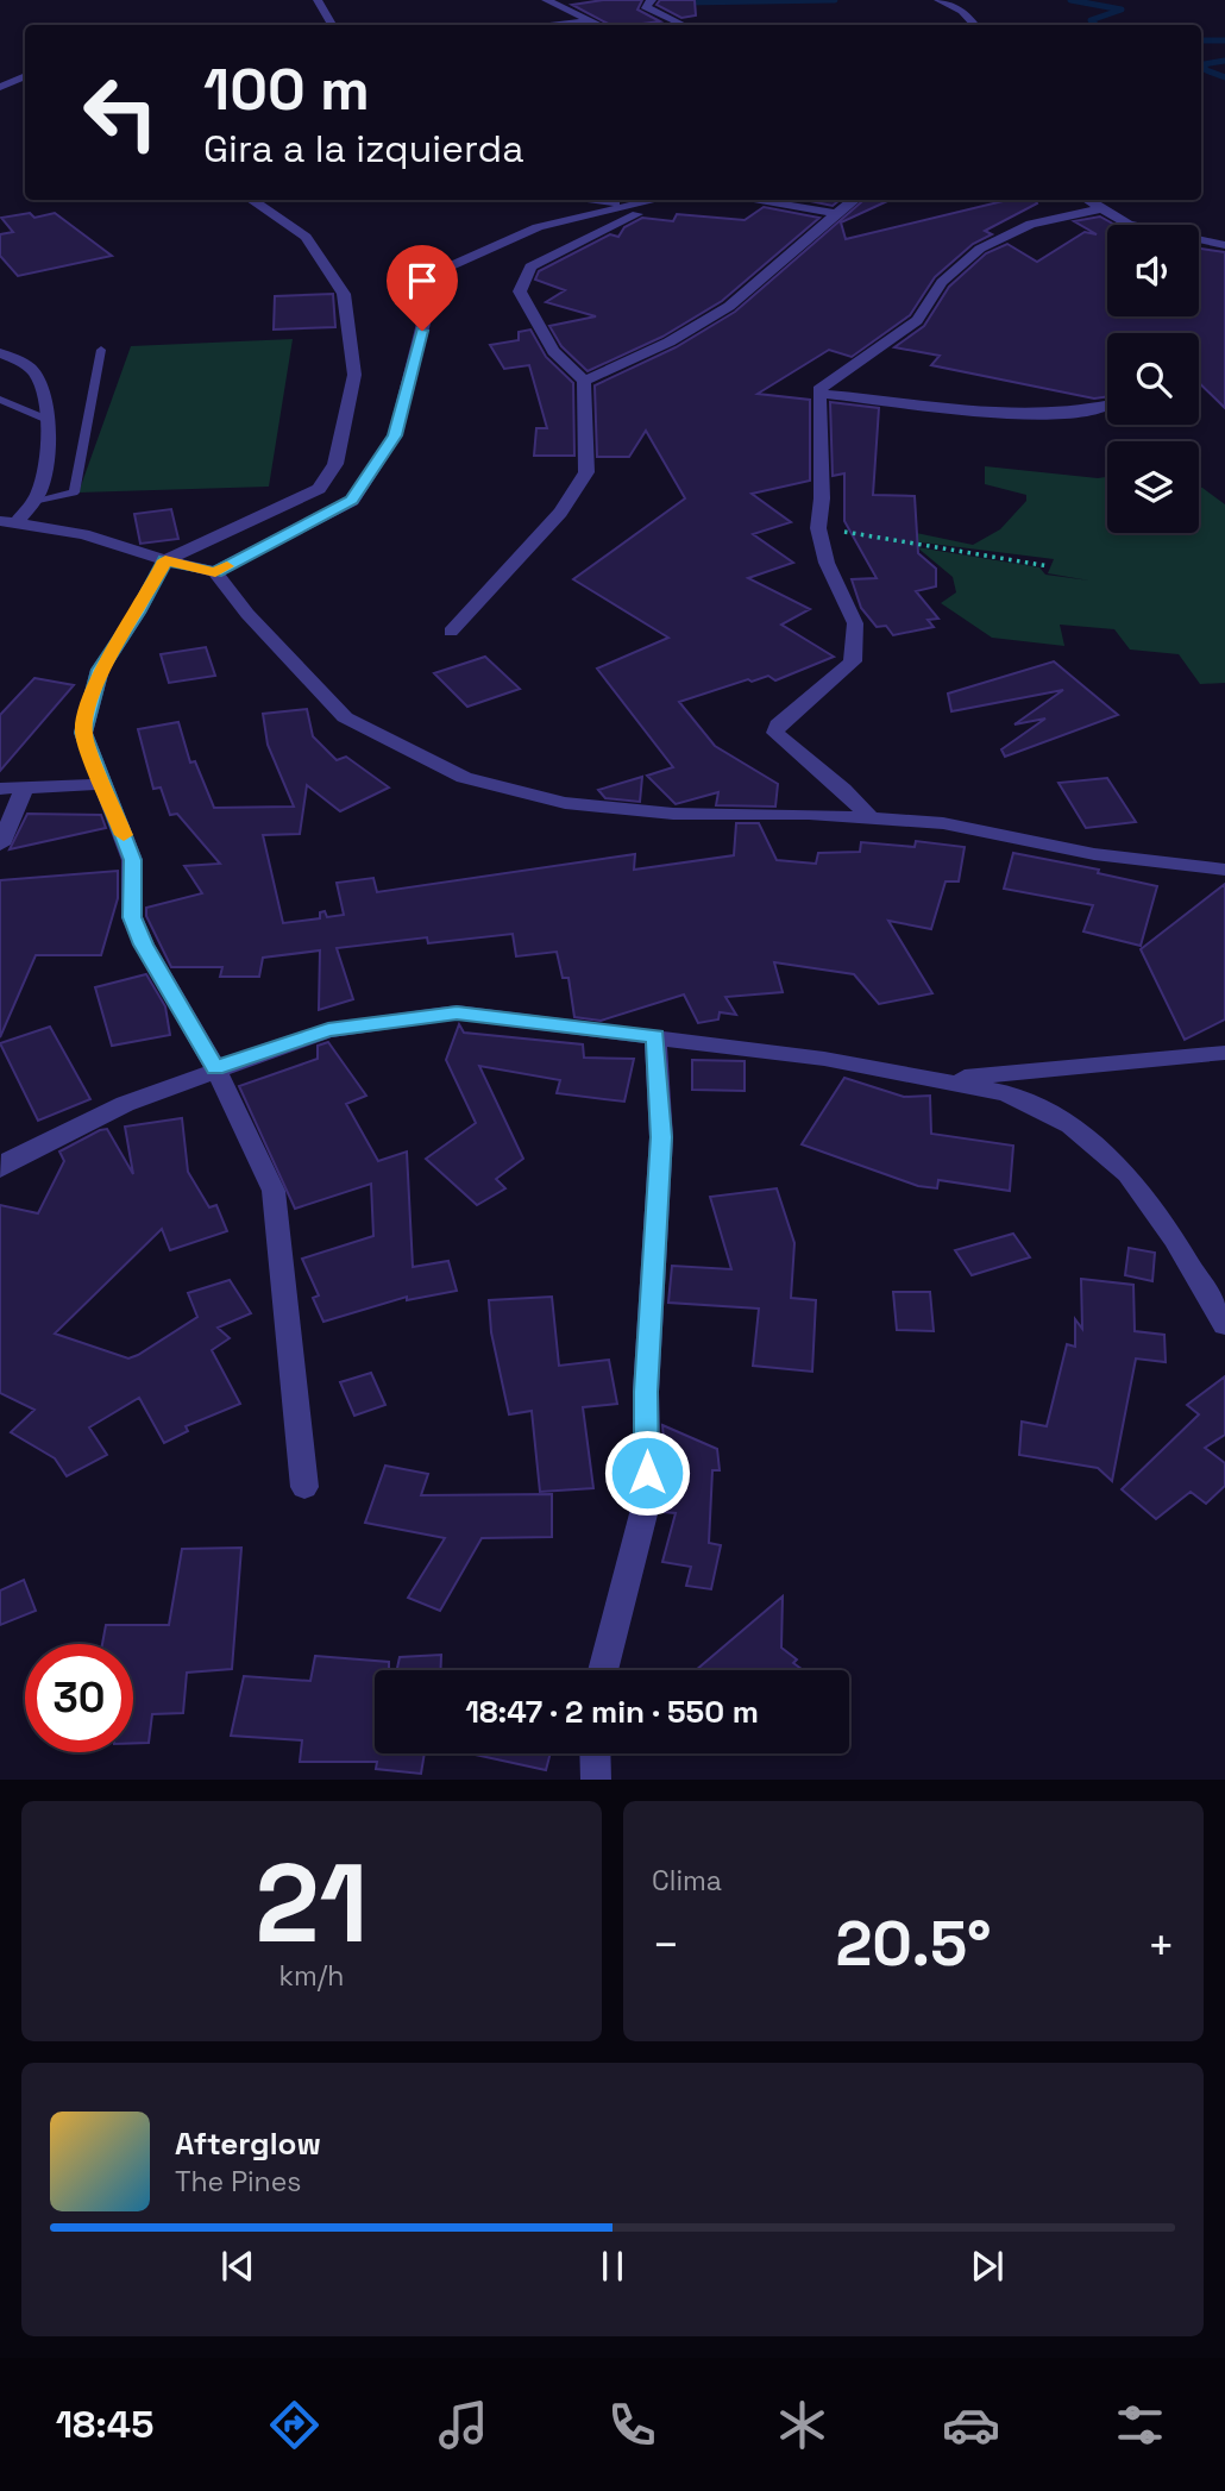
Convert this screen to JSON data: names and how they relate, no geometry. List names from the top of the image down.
{
  "page": {
    "turn": ["100 m", "Gira a la izquierda"],
    "limit": "30",
    "trip": "18:47 · 2 min · 550 m",
    "tile": [
      ["21", "km/h"],
      "Clima"
    ],
    "heat": ["−", "20.5°", "+"],
    "song": ["Afterglow", "The Pines"],
    "tabs": "18:45"
  }
}
